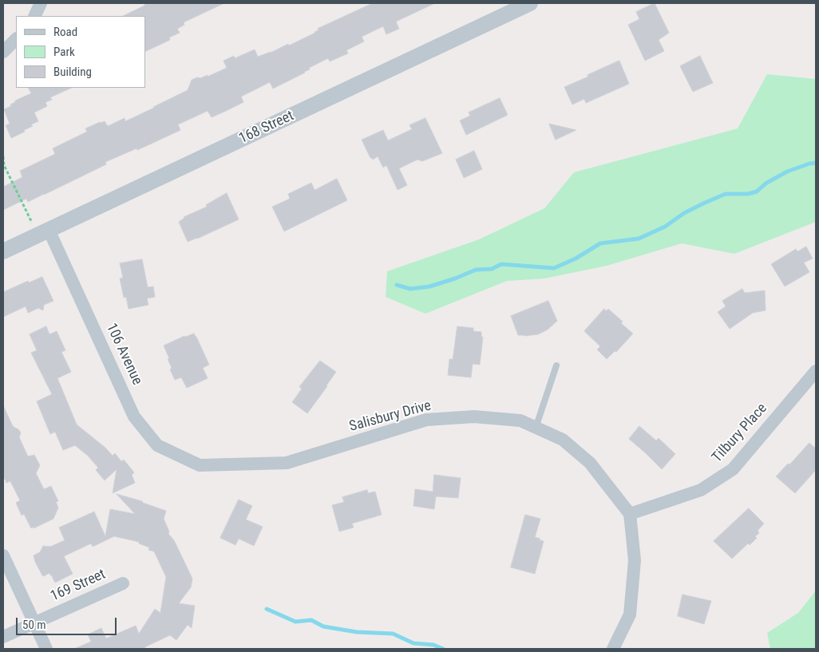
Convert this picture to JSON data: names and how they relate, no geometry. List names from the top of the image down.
{
  "streets": {
    "street": [
      "168 Street",
      "106 Avenue",
      "Salisbury Drive",
      "Tilbury Place",
      "169 Street"
    ]
  },
  "crossings": [
    ["168 Street", "106 Avenue"],
    ["106 Avenue", "Salisbury Drive"],
    ["Salisbury Drive", "Tilbury Place"]
  ],
  "legend": ["Road", "Park", "Building"],
  "scale_bar": "50 m"
}
